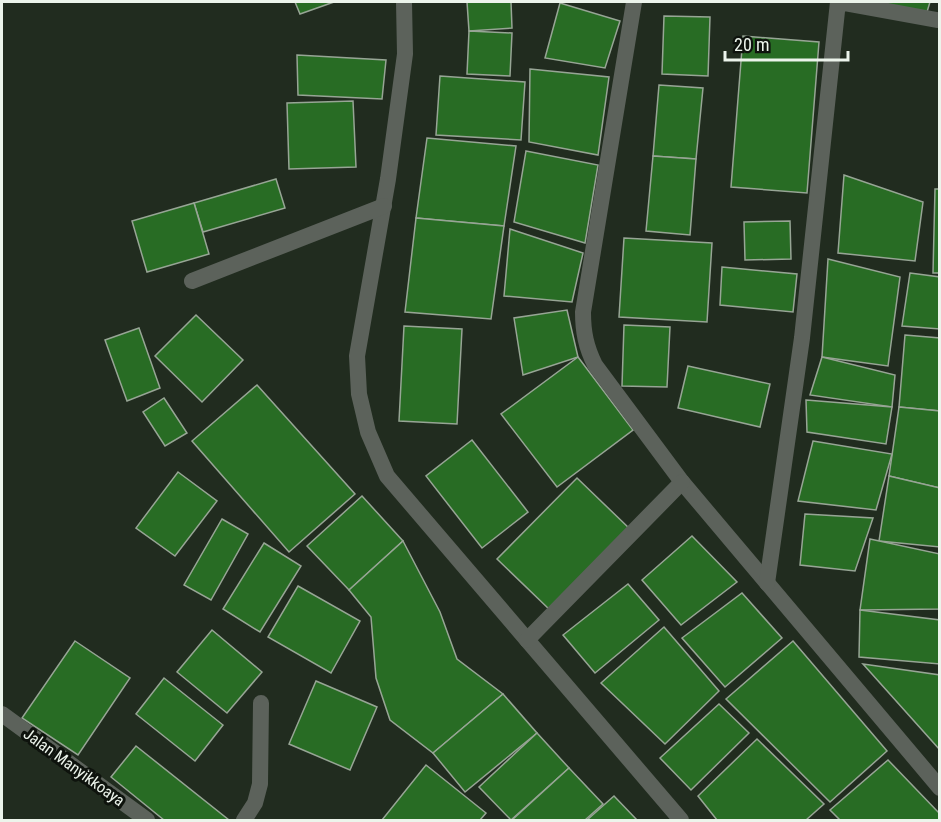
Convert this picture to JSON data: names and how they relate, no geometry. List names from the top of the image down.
{
  "streets": {
    "street": ["Jalan Manyikkoaya"]
  },
  "scale_bar": "20 m"
}
